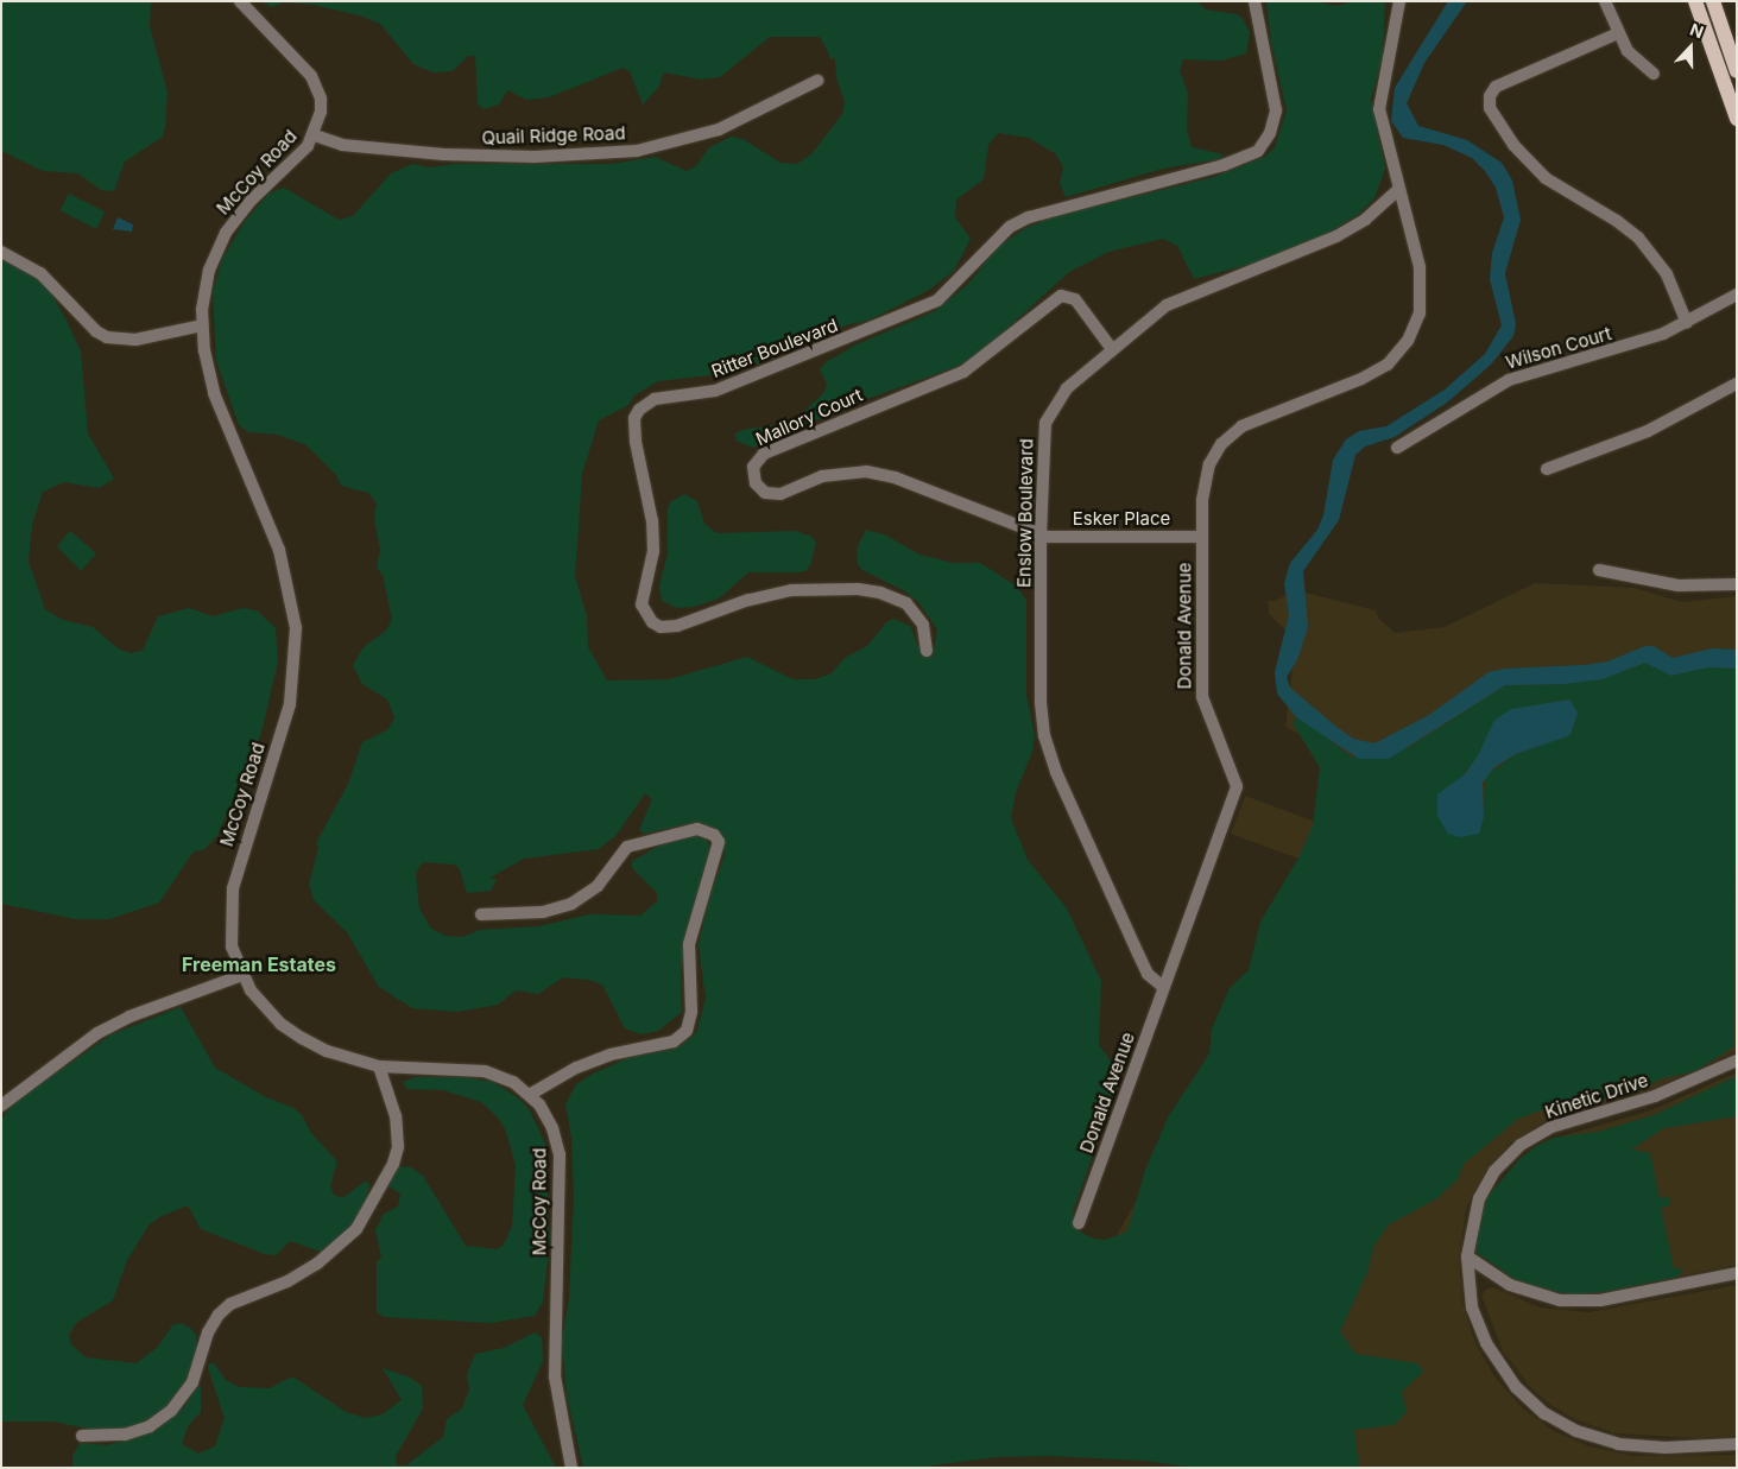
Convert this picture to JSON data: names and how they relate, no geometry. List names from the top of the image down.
{
  "streets": {
    "street": [
      "Quail Ridge Road",
      "McCoy Road",
      "Ritter Boulevard",
      "Wilson Court",
      "Mallory Court",
      "Enslow Boulevard",
      "Esker Place",
      "Donald Avenue",
      "Kinetic Drive"
    ]
  },
  "crossings": [
    ["Quail Ridge Road", "McCoy Road"],
    ["Mallory Court", "Enslow Boulevard"],
    ["Mallory Court", "Esker Place"],
    ["Enslow Boulevard", "Esker Place"],
    ["Enslow Boulevard", "Donald Avenue"],
    ["Esker Place", "Donald Avenue"]
  ],
  "districts": ["Freeman Estates"],
  "north": "top"
}
